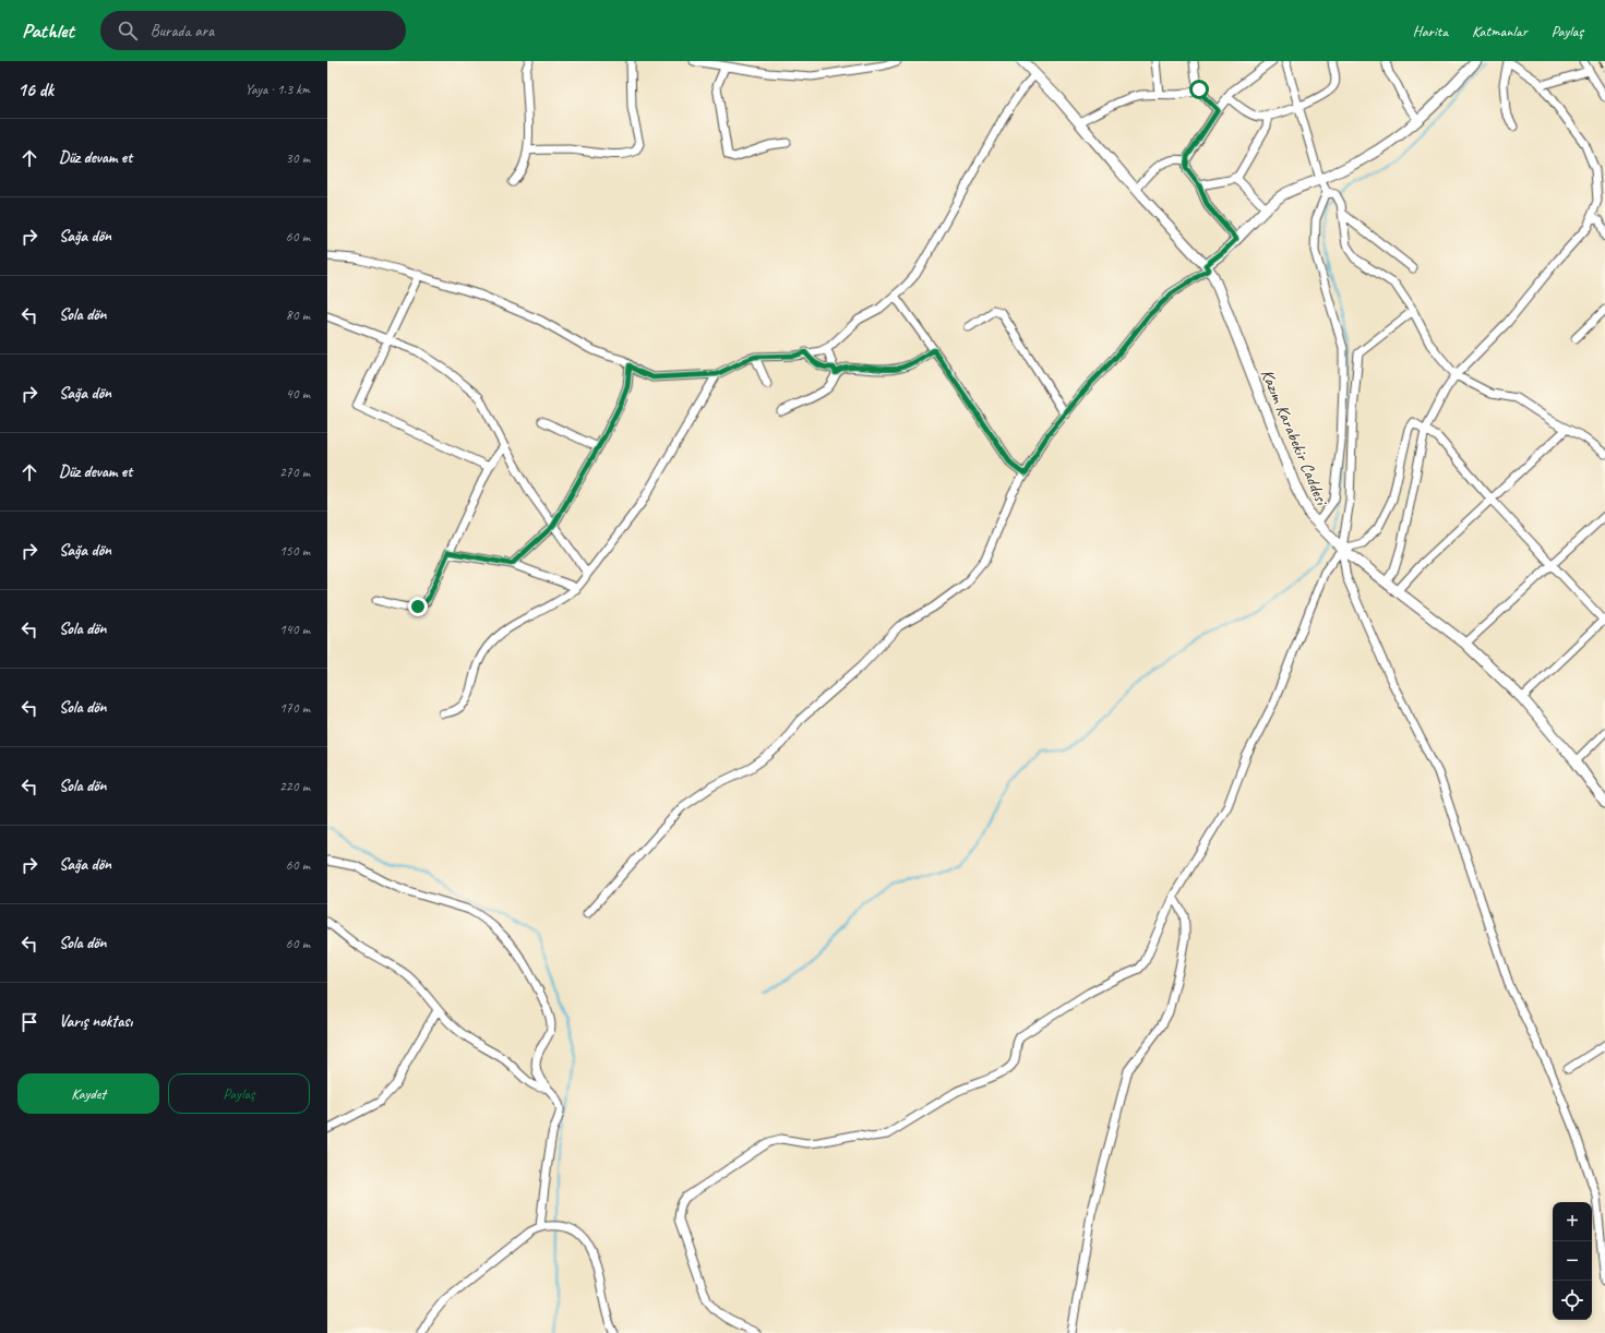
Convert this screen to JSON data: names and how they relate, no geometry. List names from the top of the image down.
{
  "streets": {
    "street": ["Kazım Karabekir Caddesi"]
  },
  "page": {
    "header": "Pathlet",
    "search": "Burada ara",
    "nav": ["Harita", "Katmanlar", "Paylaş"],
    "heading": ["16 dk", "Yaya · 1.3 km"],
    "list": [
      ["Düz devam et", "30 m"],
      ["Sağa dön", "60 m"],
      ["Sola dön", "80 m"],
      ["Sağa dön", "40 m"],
      ["Düz devam et", "270 m"],
      ["Sağa dön", "150 m"],
      ["Sola dön", "140 m"],
      ["Sola dön", "170 m"],
      ["Sola dön", "220 m"],
      ["Sağa dön", "60 m"],
      ["Sola dön", "60 m"],
      "Varış noktası"
    ],
    "buttons": ["Kaydet", "Paylaş"],
    "map_buttons": ["+", "−"]
  }
}
